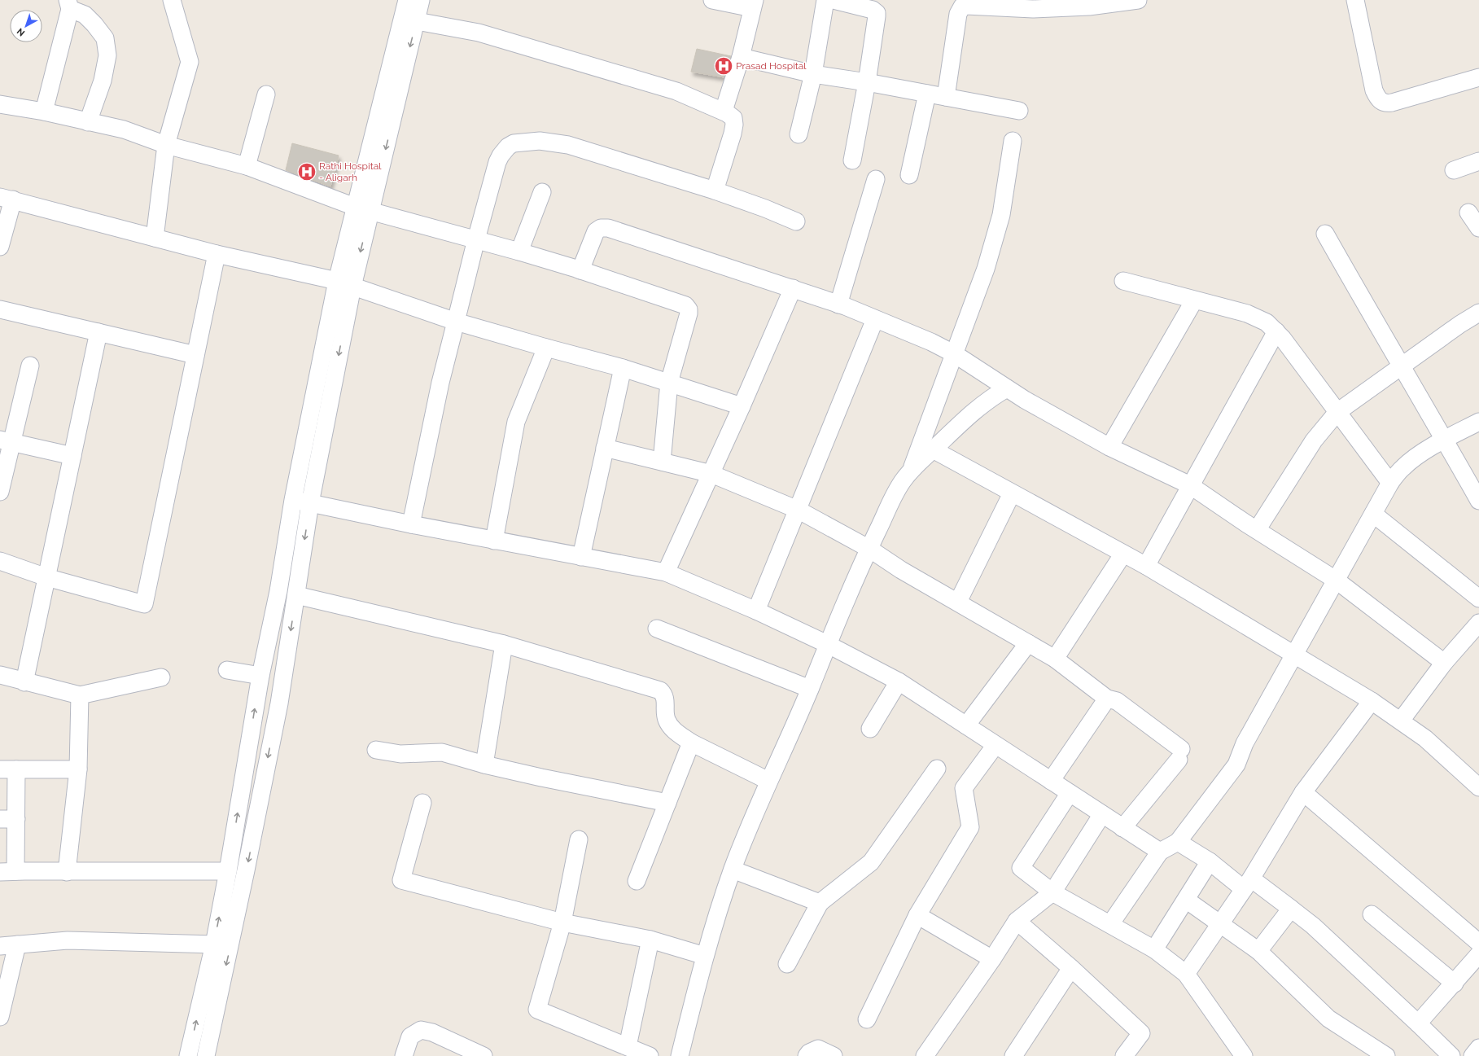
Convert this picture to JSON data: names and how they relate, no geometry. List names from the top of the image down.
{
  "places": {
    "hospital": ["Prasad Hospital", "Rathi Hospital - Aligarh"]
  },
  "north": "bottom left"
}
